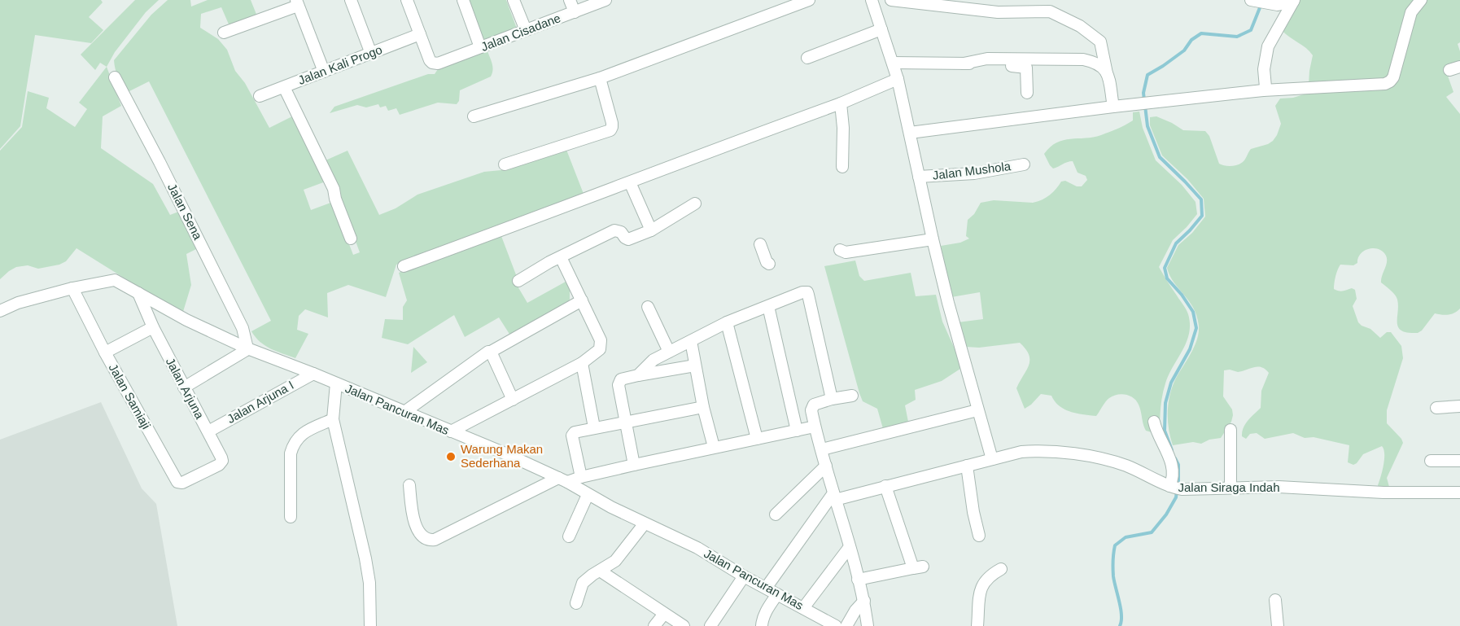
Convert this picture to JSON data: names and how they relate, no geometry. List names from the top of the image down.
{
  "streets": {
    "street": [
      "Jalan Cisadane",
      "Jalan Kali Progo",
      "Jalan Mushola",
      "Jalan Sena",
      "Jalan Arjuna",
      "Jalan Samiaji",
      "Jalan Arjuna I",
      "Jalan Pancuran Mas",
      "Jalan Siraga Indah"
    ]
  },
  "crossings": [
    ["Jalan Cisadane", "Jalan Kali Progo"],
    ["Jalan Sena", "Jalan Pancuran Mas"],
    ["Jalan Arjuna", "Jalan Samiaji"],
    ["Jalan Arjuna", "Jalan Arjuna I"],
    ["Jalan Arjuna", "Jalan Pancuran Mas"],
    ["Jalan Samiaji", "Jalan Pancuran Mas"],
    ["Jalan Arjuna I", "Jalan Pancuran Mas"]
  ],
  "places": ["Warung Makan Sederhana"]
}
